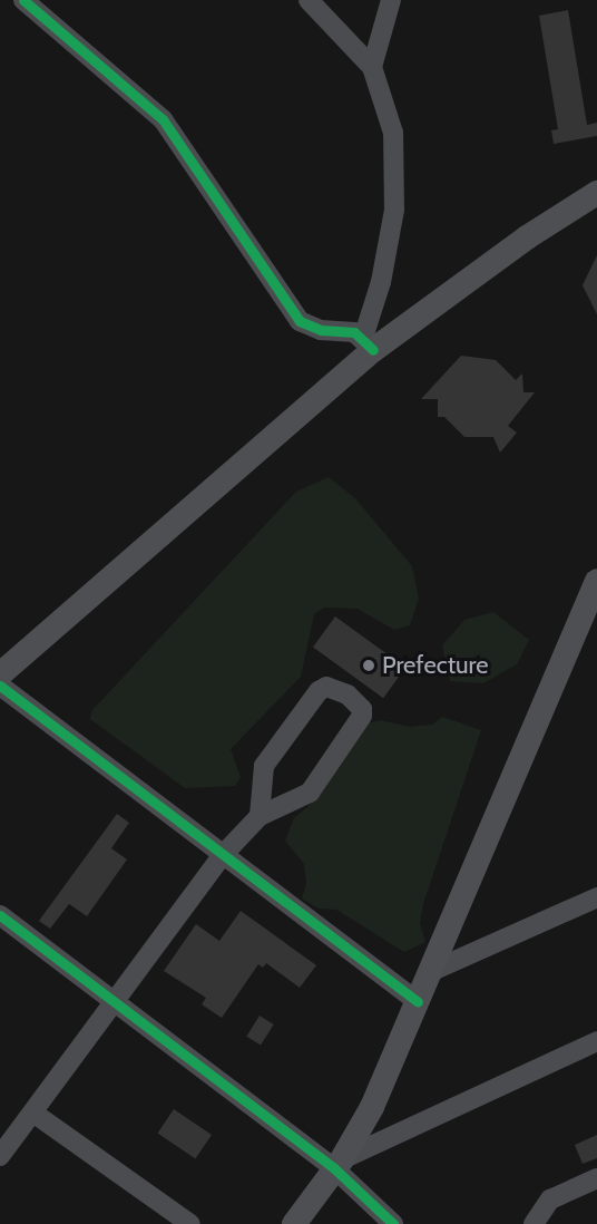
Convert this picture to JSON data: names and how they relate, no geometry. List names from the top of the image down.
{
  "places": ["Prefecture"]
}
